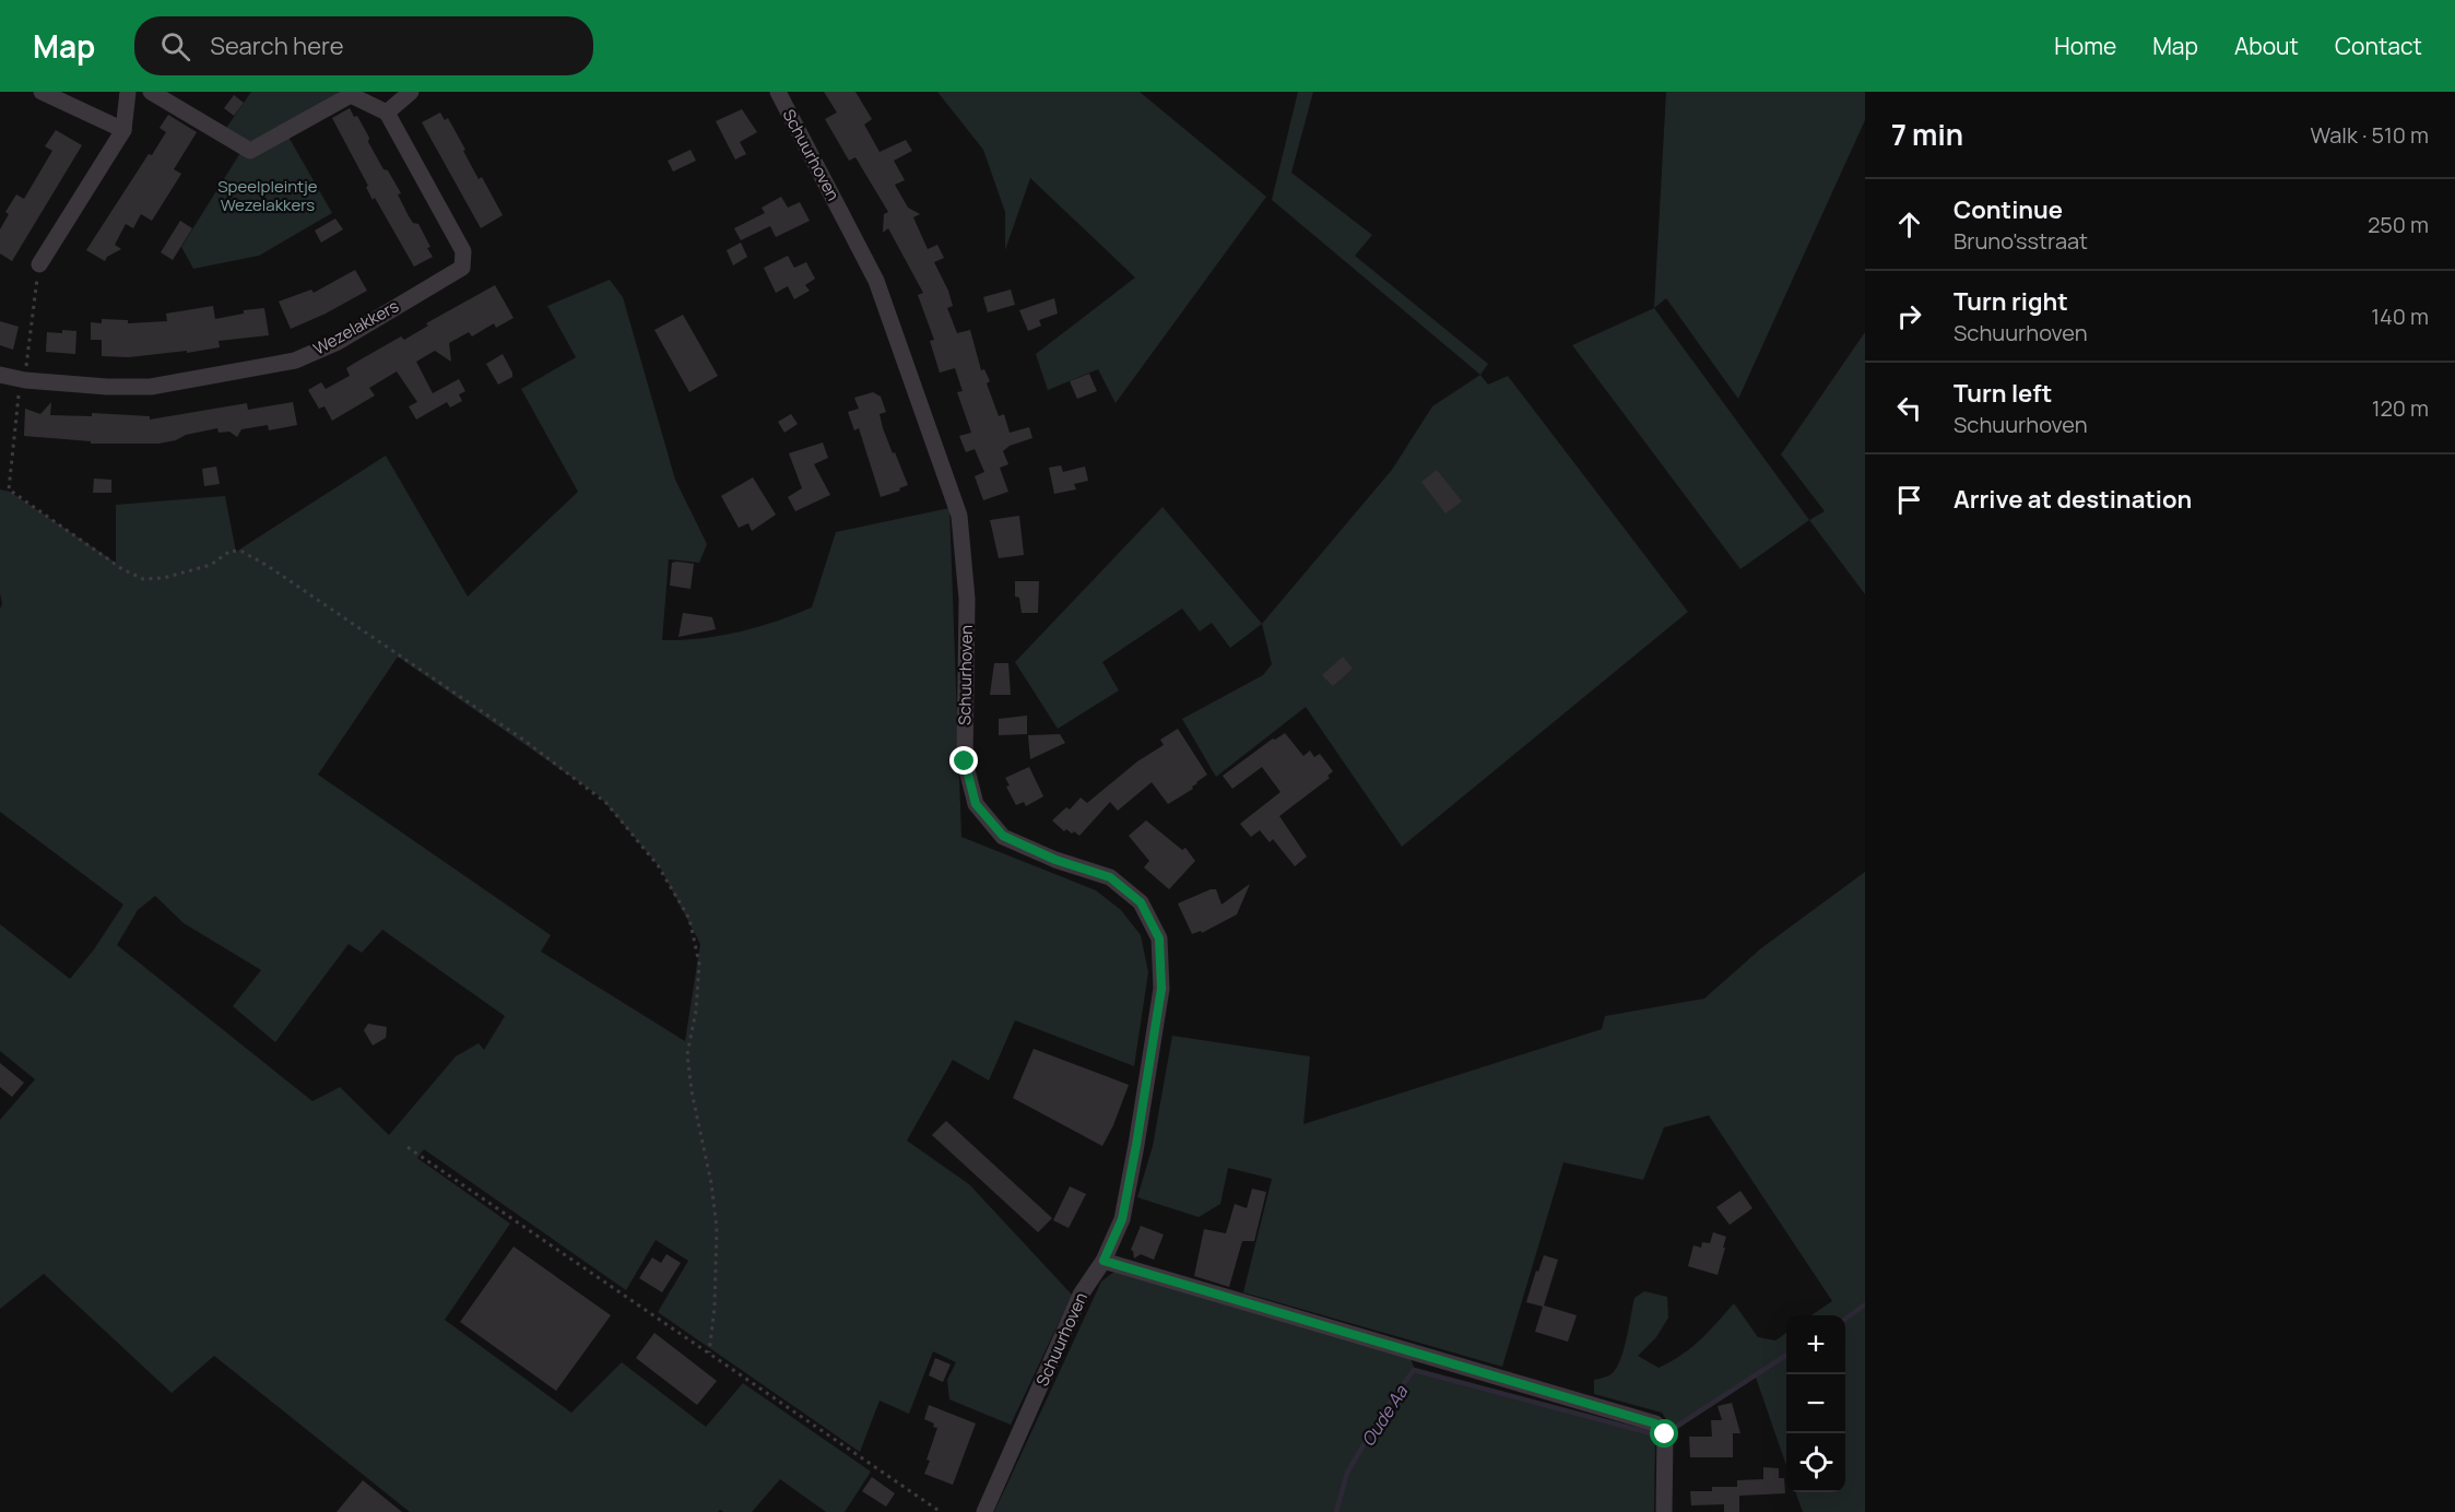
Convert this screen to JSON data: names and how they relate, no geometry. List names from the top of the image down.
{
  "streets": {
    "street": ["Schuurhoven", "Wezelakkers"]
  },
  "water": ["Oude Aa"],
  "parks": ["Speelpleintje Wezelakkers"],
  "page": {
    "header": "Map",
    "search": "Search here",
    "nav": [
      "Home",
      "Map",
      "About",
      "Contact"
    ],
    "heading": ["7 min", "Walk · 510 m"],
    "list": [
      ["Continue", "Bruno'sstraat", "250 m"],
      ["Turn right", "Schuurhoven", "140 m"],
      ["Turn left", "Schuurhoven", "120 m"],
      "Arrive at destination"
    ],
    "map_buttons": ["+", "−"]
  }
}
